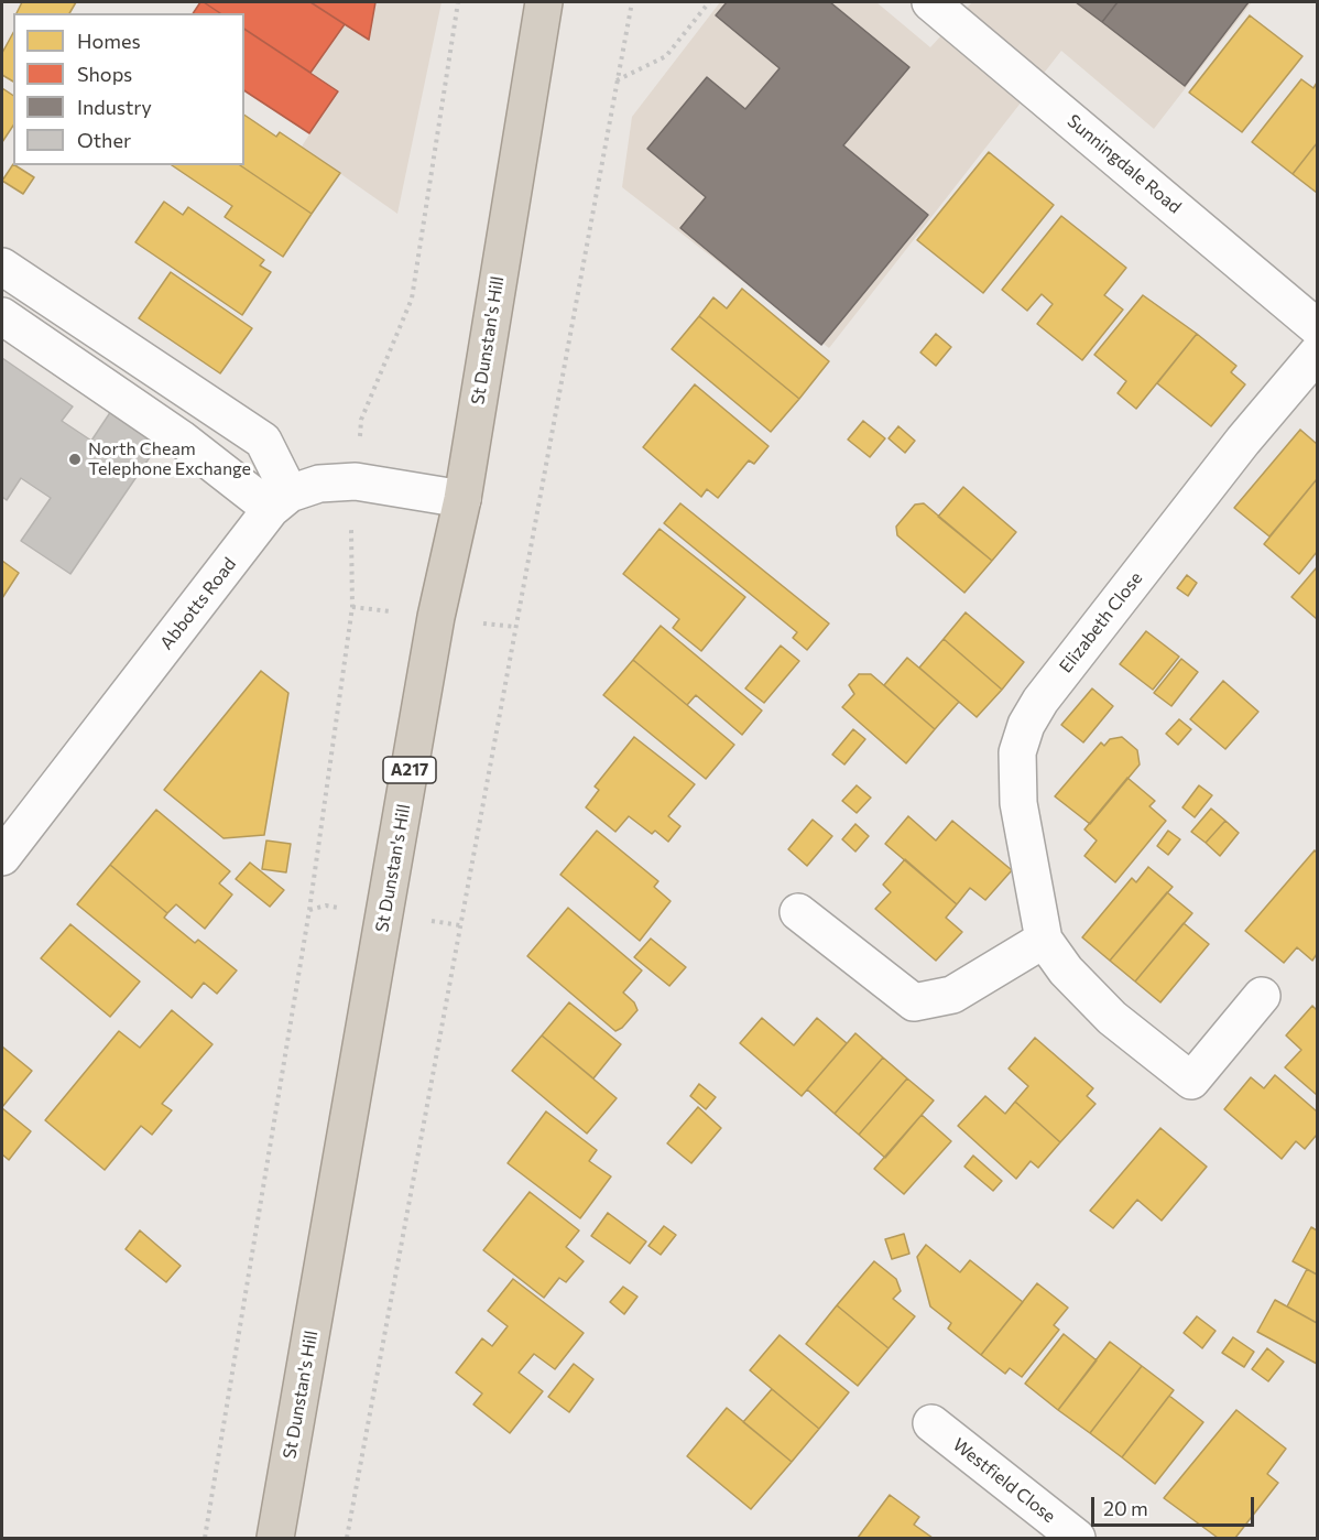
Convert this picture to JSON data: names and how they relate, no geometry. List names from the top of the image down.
{
  "streets": {
    "highway": ["St Dunstan's Hill", "A217"],
    "street": [
      "Sunningdale Road",
      "Abbotts Road",
      "Elizabeth Close",
      "Westfield Close"
    ]
  },
  "places": ["North Cheam Telephone Exchange"],
  "legend": [
    "Homes",
    "Shops",
    "Industry",
    "Other"
  ],
  "scale_bar": "20 m"
}
